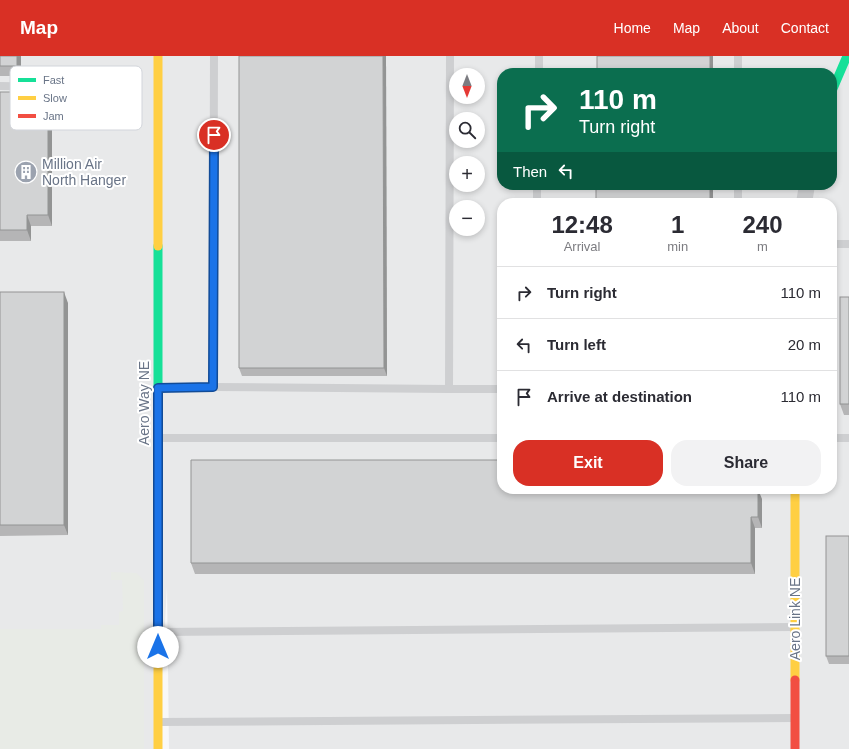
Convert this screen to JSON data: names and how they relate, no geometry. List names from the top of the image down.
{
  "streets": {
    "street": ["Aero Way NE", "Aero Link NE"]
  },
  "places": {
    "building": ["Million Air North Hanger"]
  },
  "legend": ["Fast", "Slow", "Jam"],
  "north": "bottom",
  "page": {
    "header": "Map",
    "nav": [
      "Home",
      "Map",
      "About",
      "Contact"
    ],
    "map_buttons": ["+", "−"],
    "turn": ["110 m", "Turn right"],
    "then": "Then",
    "eta": [
      "12:48",
      "Arrival",
      "1",
      "min",
      "240",
      "m"
    ],
    "list": [
      {
        "name": "Turn right",
        "value": "110 m"
      },
      {
        "name": "Turn left",
        "value": "20 m"
      },
      {
        "name": "Arrive at destination",
        "value": "110 m"
      }
    ],
    "buttons": ["Exit", "Share"]
  }
}
